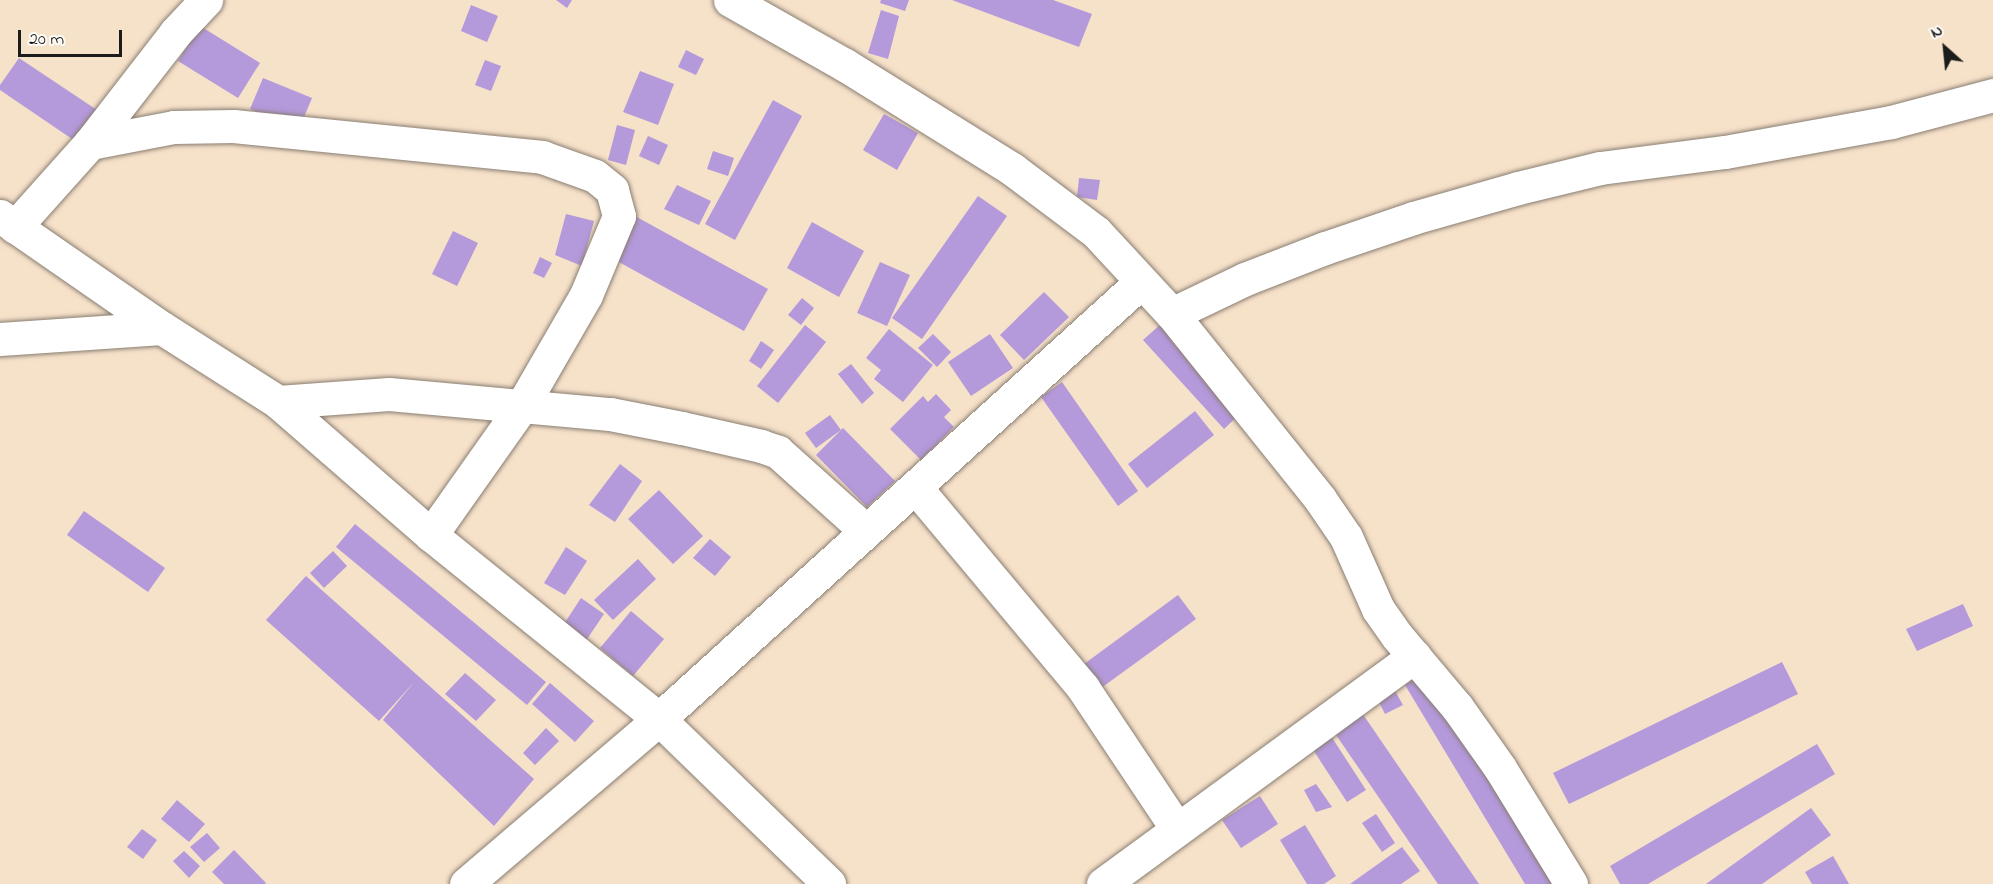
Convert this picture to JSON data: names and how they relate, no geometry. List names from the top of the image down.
{
  "scale_bar": "20 m",
  "north": "top left"
}
